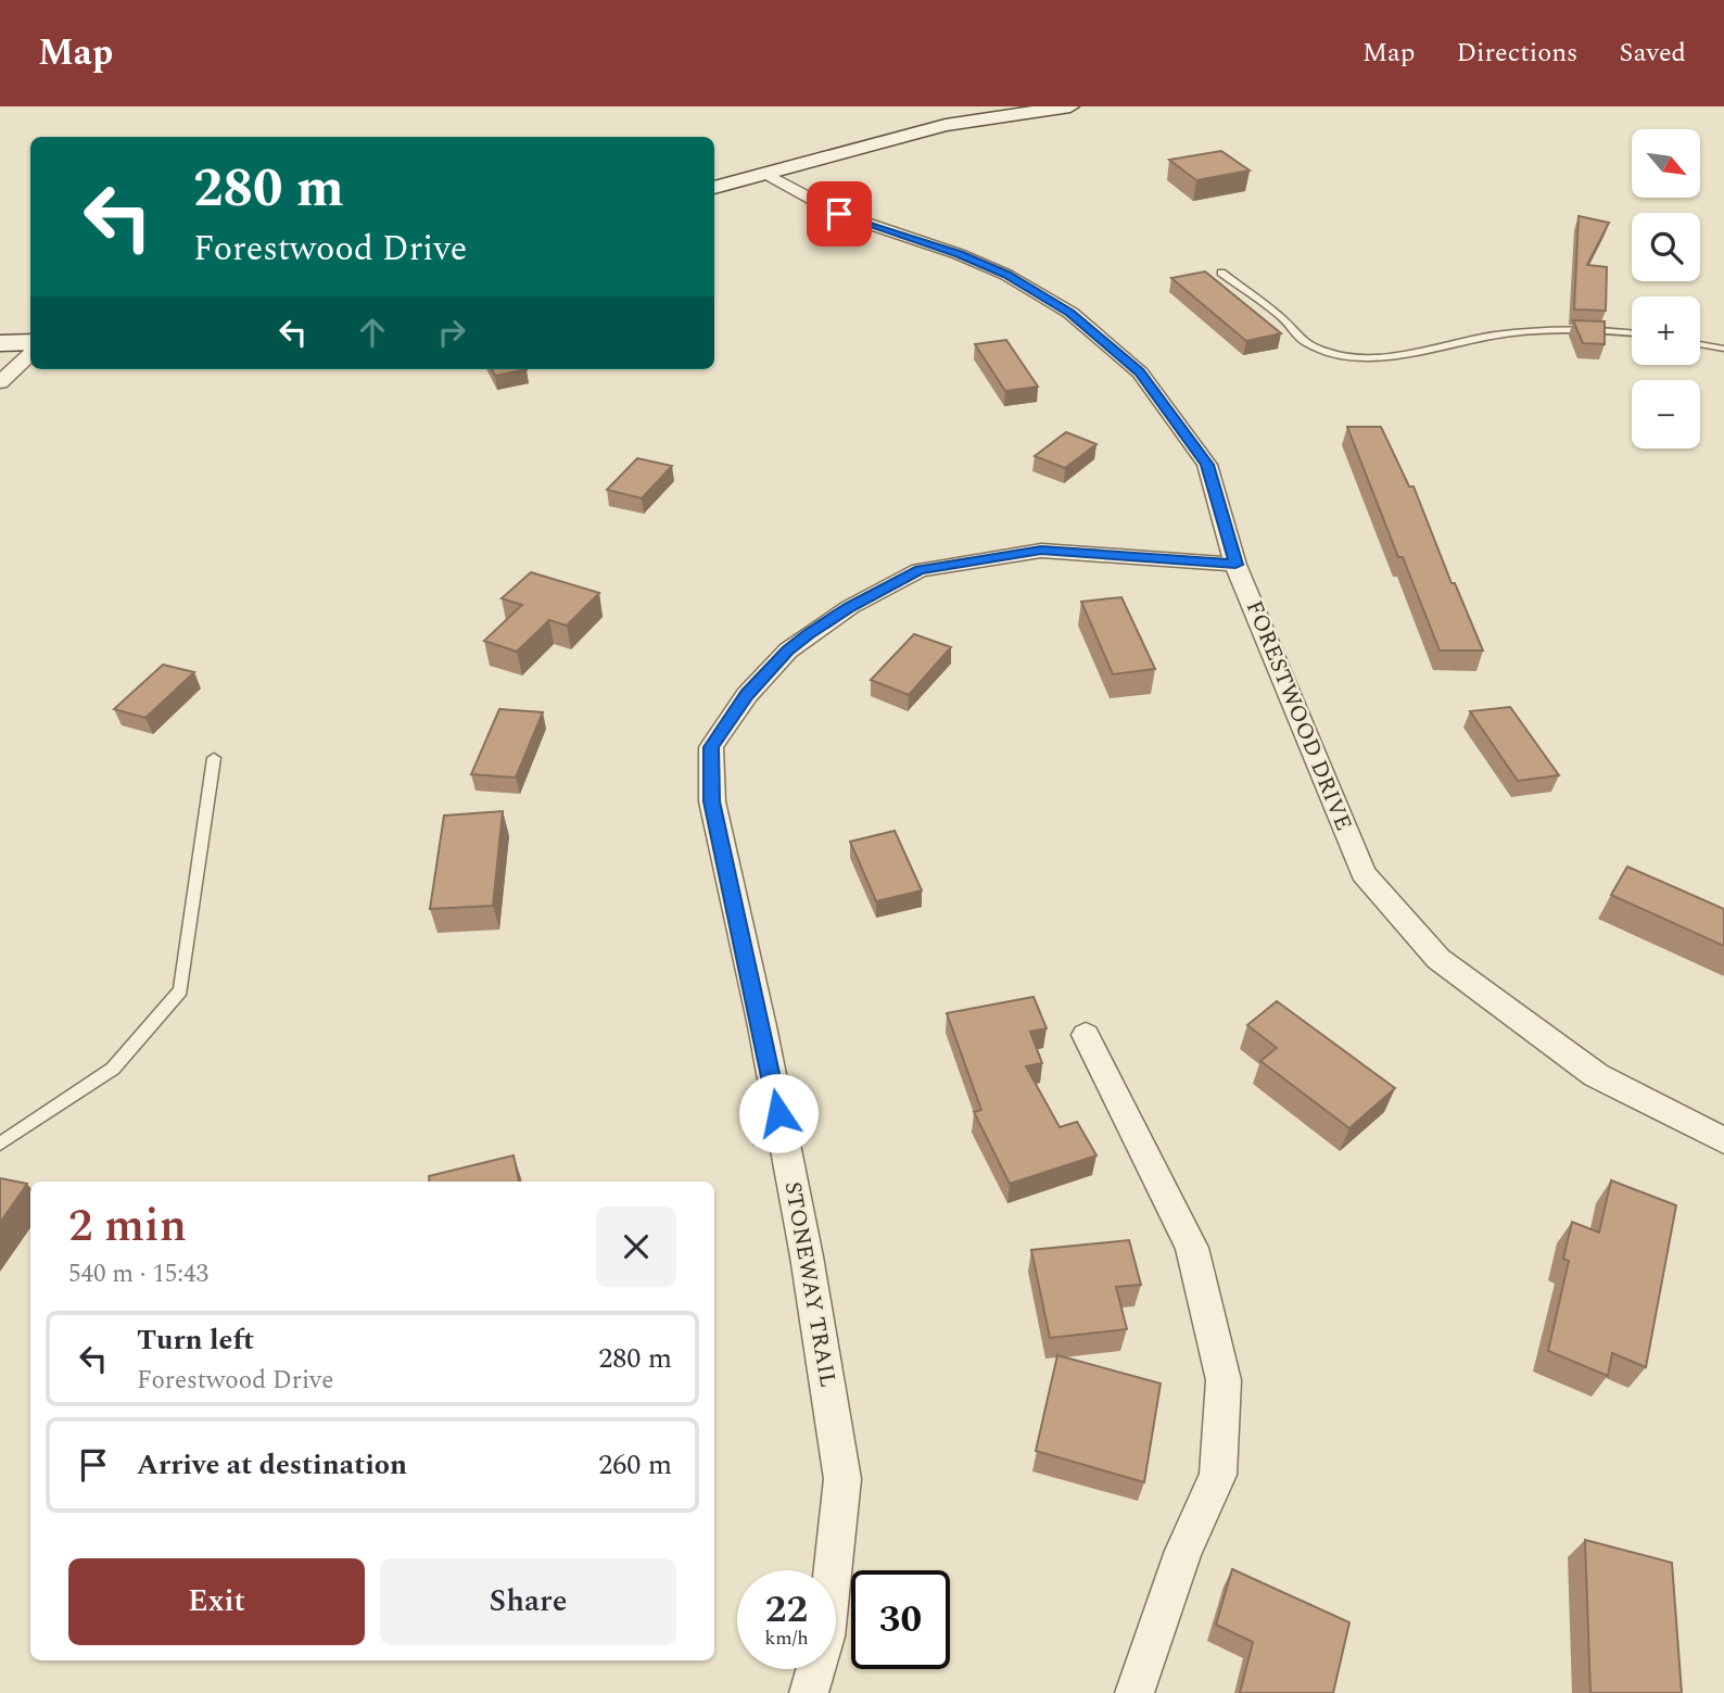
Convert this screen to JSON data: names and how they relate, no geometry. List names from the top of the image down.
{
  "streets": {
    "street": ["FORESTWOOD DRIVE", "STONEWAY TRAIL"]
  },
  "crossings": [
    ["FORESTWOOD DRIVE", "STONEWAY TRAIL"]
  ],
  "north": "bottom right",
  "page": {
    "header": "Map",
    "nav": ["Map", "Directions", "Saved"],
    "map_buttons": ["+", "−"],
    "turn": ["280 m", "Forestwood Drive"],
    "heading": ["2 min", "540 m · 15:43"],
    "list": [
      {
        "name": "Turn left",
        "note": "Forestwood Drive",
        "value": "280 m"
      },
      {
        "name": "Arrive at destination",
        "value": "260 m"
      }
    ],
    "buttons": ["Exit", "Share"],
    "speed": "22 km/h",
    "limit": "30"
  }
}
